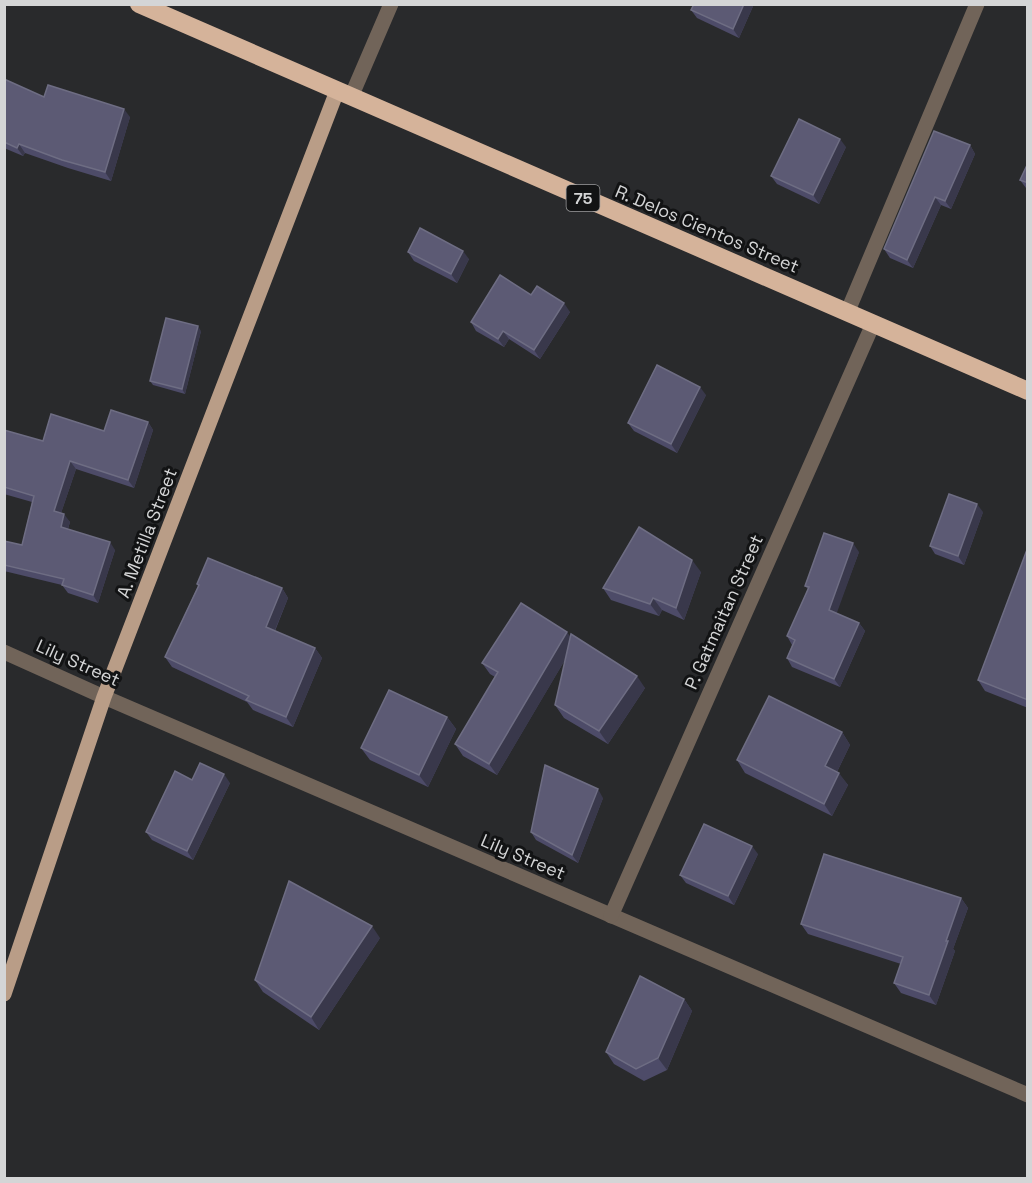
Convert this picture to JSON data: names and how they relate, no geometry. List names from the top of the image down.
{
  "streets": {
    "highway": ["75", "R. Delos Cientos Street"],
    "main road": ["A. Metilla Street"],
    "street": ["P. Gatmaitan Street", "Lily Street"]
  },
  "crossings": [
    ["R. Delos Cientos Street", "A. Metilla Street"],
    ["R. Delos Cientos Street", "P. Gatmaitan Street"],
    ["A. Metilla Street", "Lily Street"],
    ["P. Gatmaitan Street", "Lily Street"]
  ]
}
